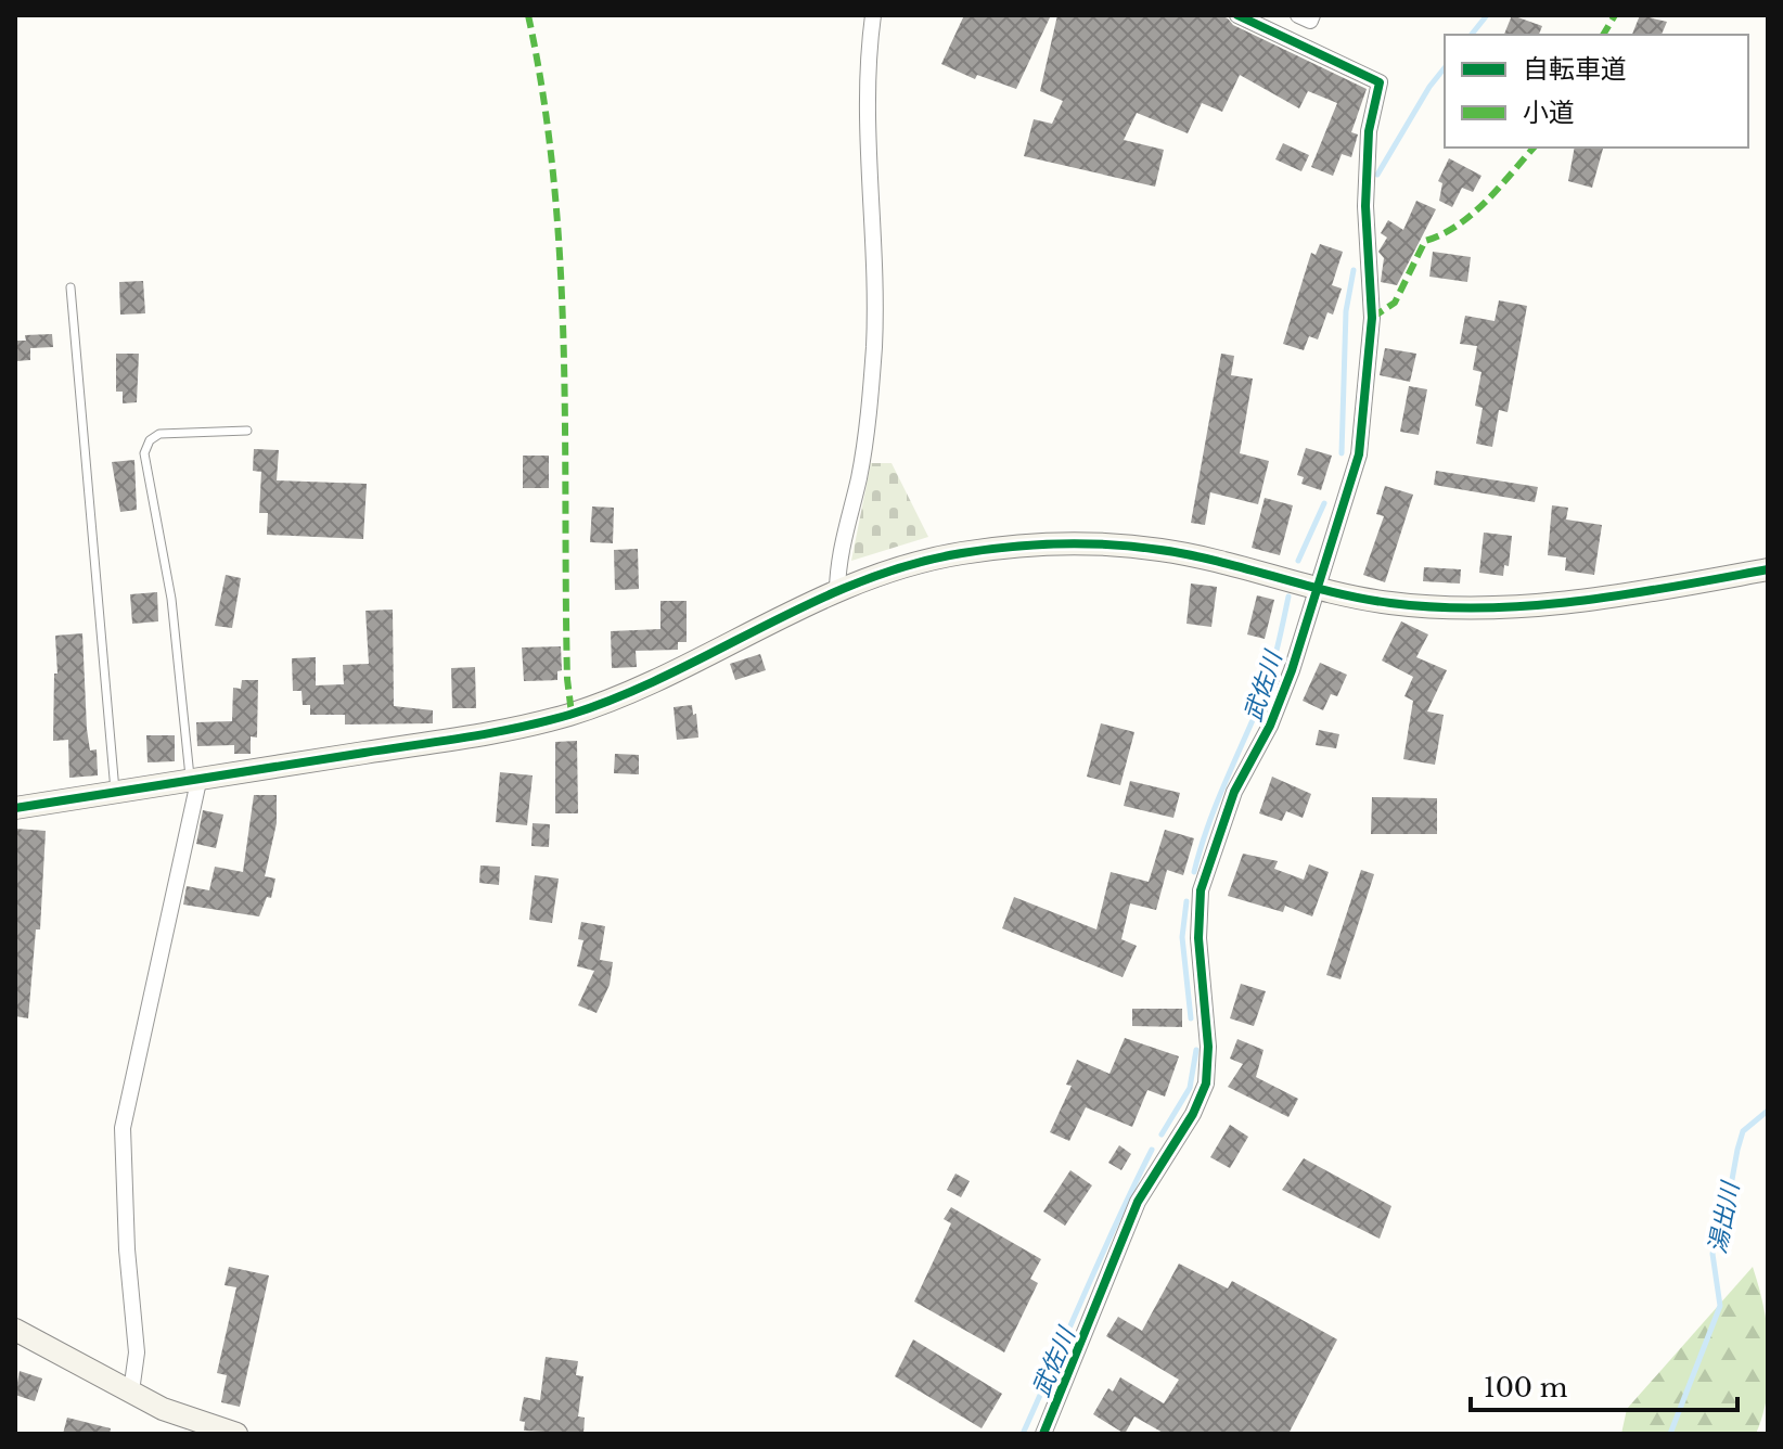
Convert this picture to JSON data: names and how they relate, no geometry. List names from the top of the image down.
{
  "water": ["武佐川", "湯出川"],
  "legend": ["自転車道", "小道"],
  "scale_bar": "100 m"
}
